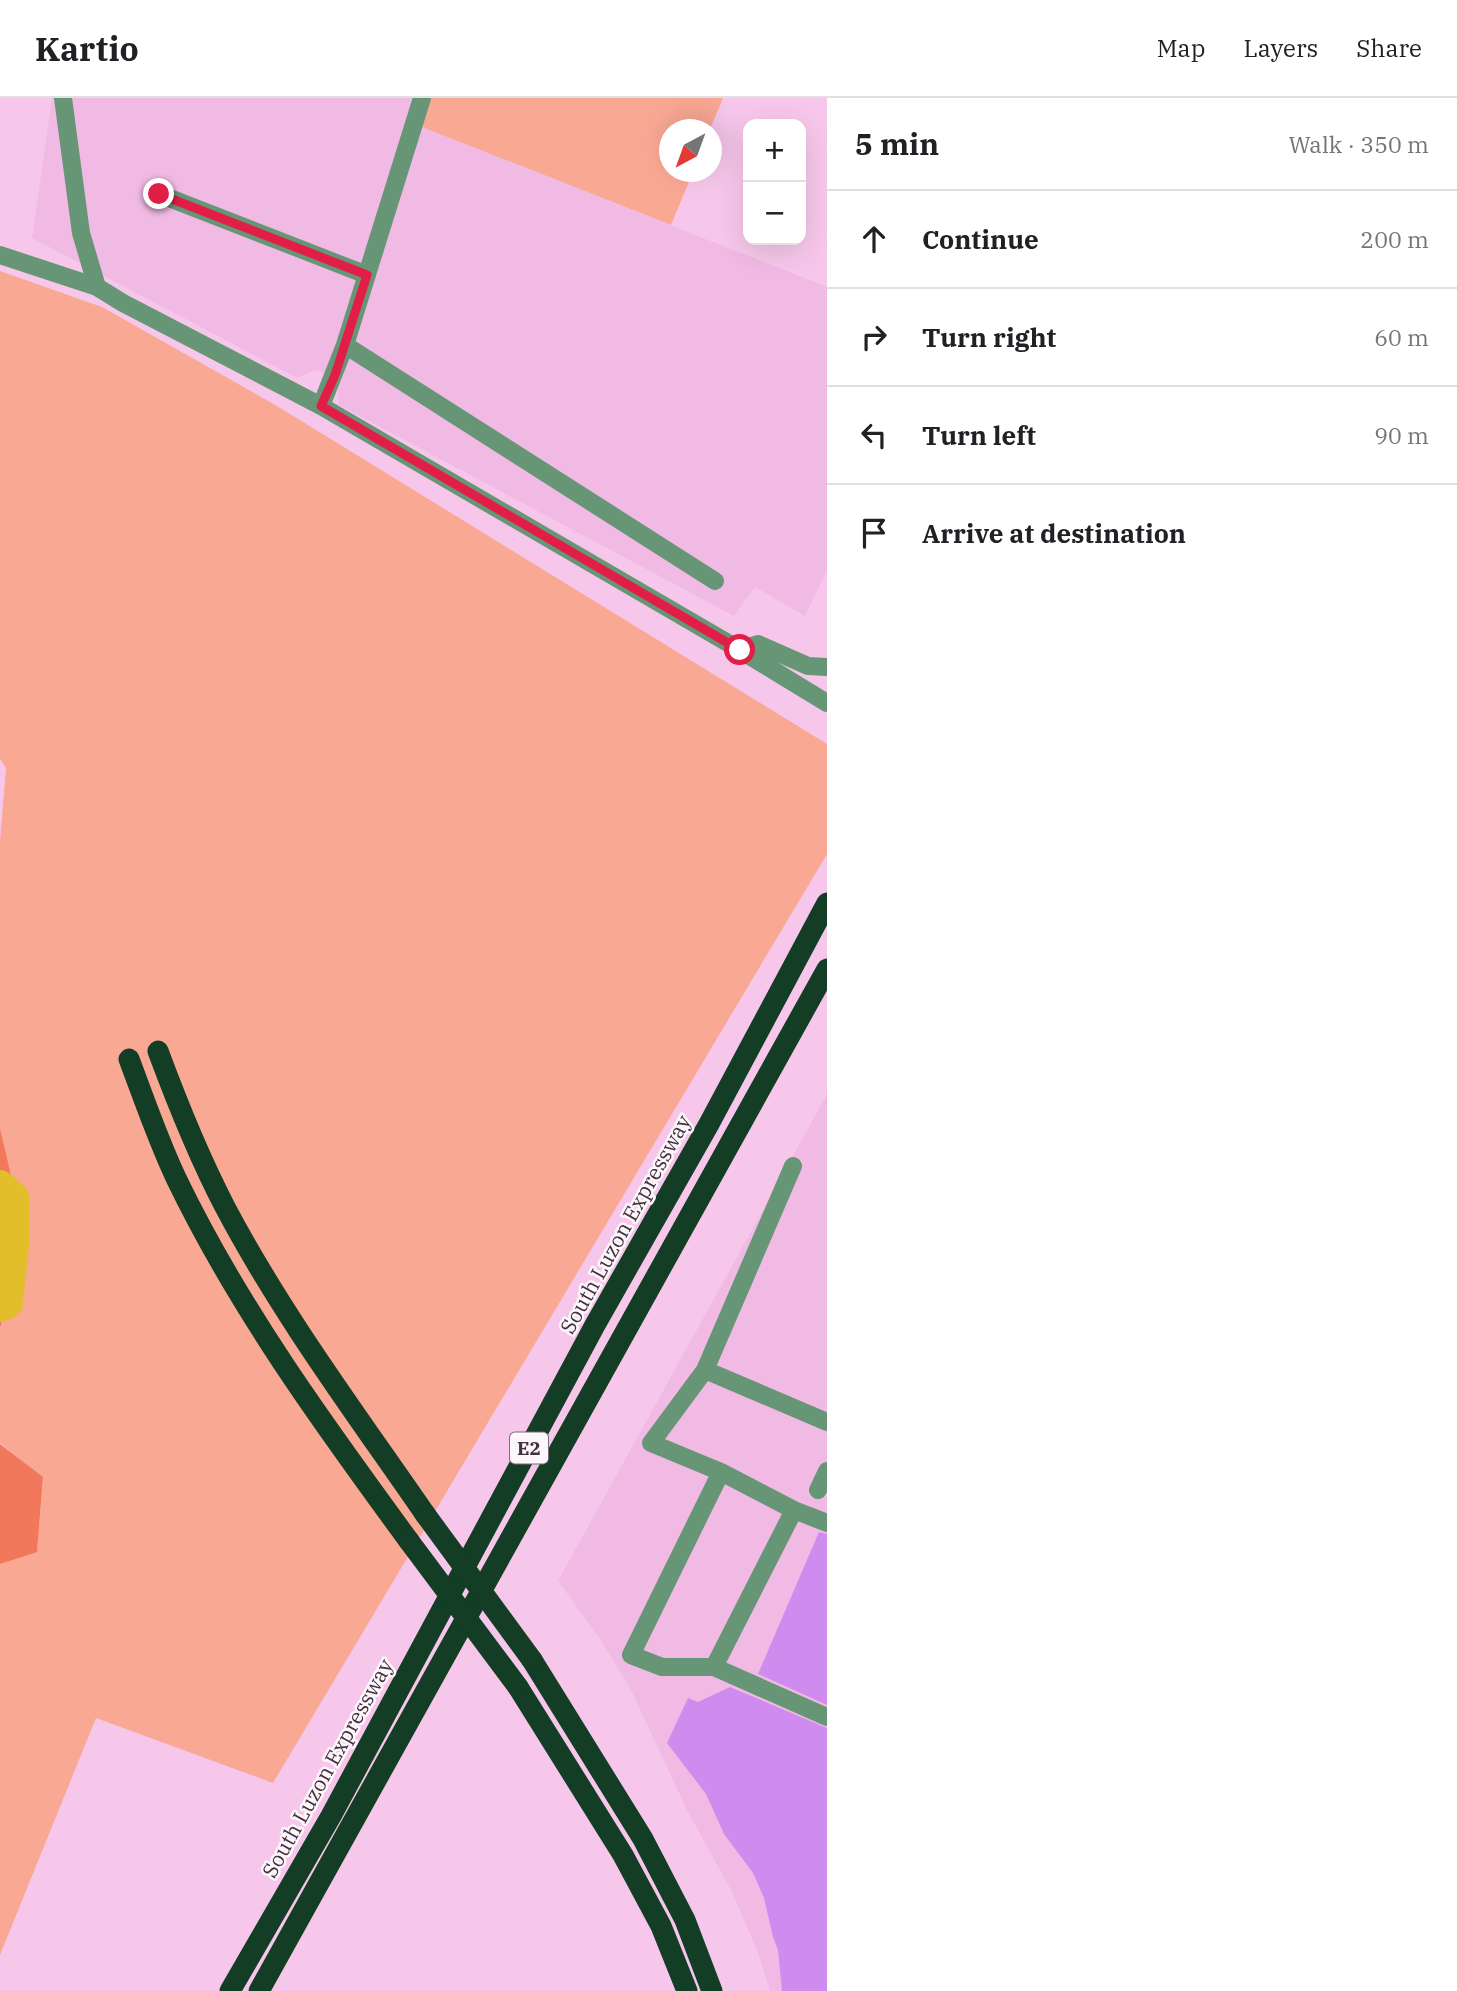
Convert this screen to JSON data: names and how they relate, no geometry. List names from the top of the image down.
{
  "streets": {
    "highway": ["South Luzon Expressway", "E2"]
  },
  "north": "bottom left",
  "page": {
    "header": "Kartio",
    "nav": ["Map", "Layers", "Share"],
    "heading": ["5 min", "Walk · 350 m"],
    "map_buttons": ["+", "−"],
    "list": [
      ["Continue", "200 m"],
      ["Turn right", "60 m"],
      ["Turn left", "90 m"],
      "Arrive at destination"
    ]
  }
}
